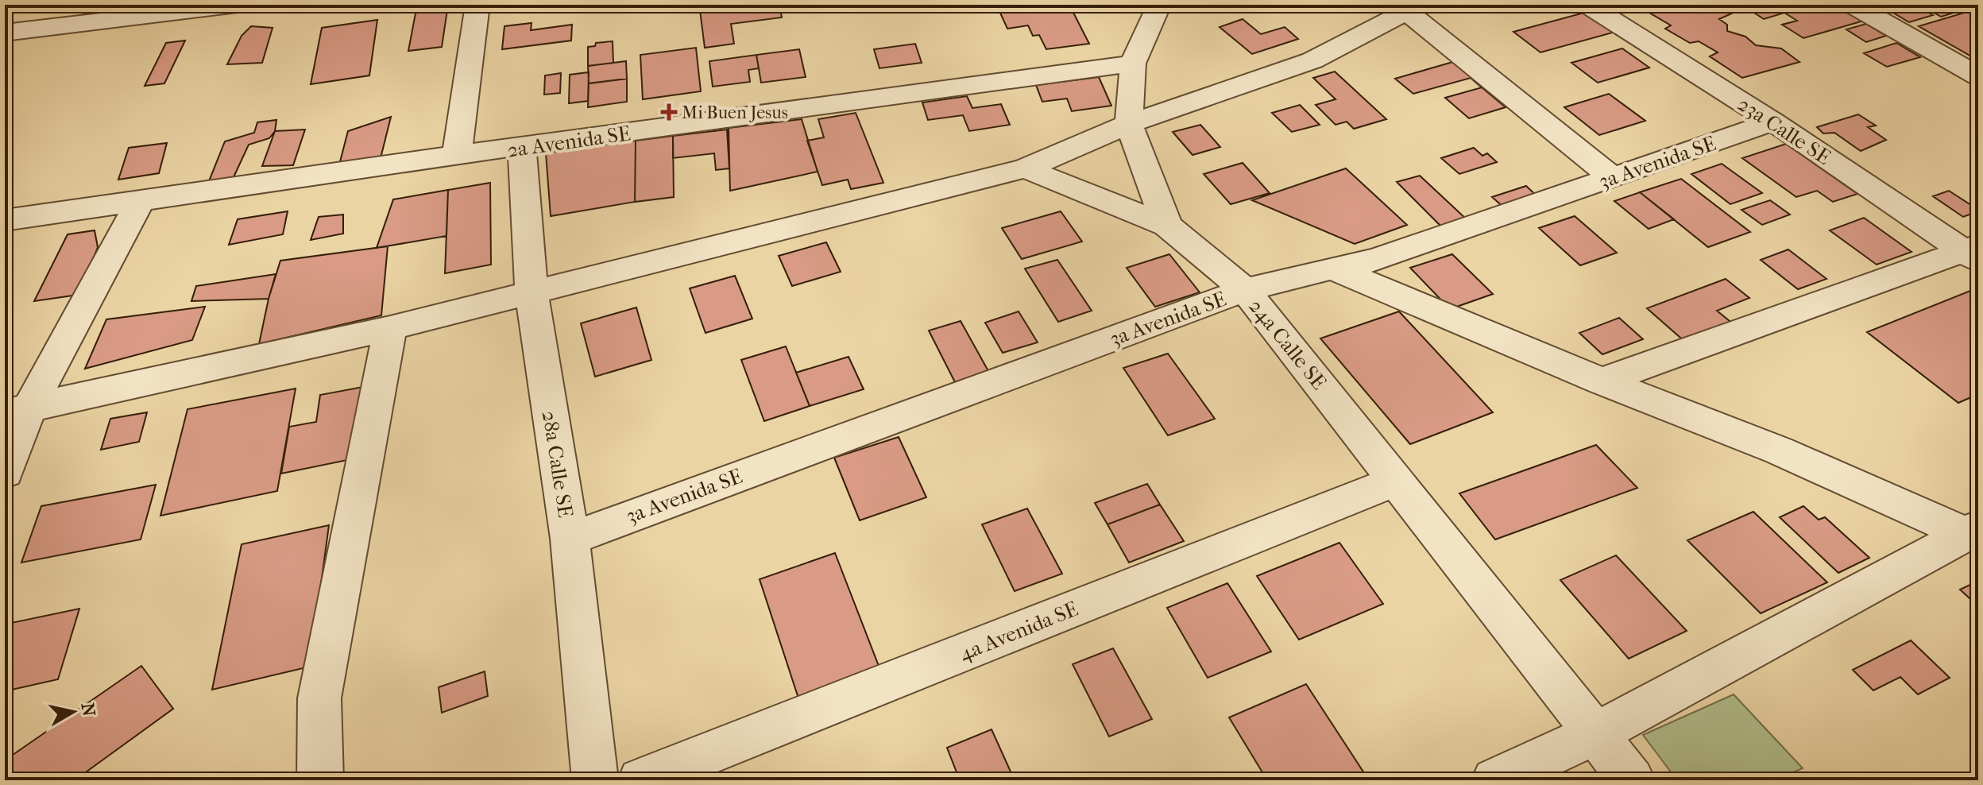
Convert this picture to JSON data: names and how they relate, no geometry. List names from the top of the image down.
{
  "streets": {
    "street": [
      "23a Calle SE",
      "2a Avenida SE",
      "3a Avenida SE",
      "24a Calle SE",
      "28a Calle SE",
      "4a Avenida SE"
    ]
  },
  "crossings": [
    ["23a Calle SE", "3a Avenida SE"],
    ["2a Avenida SE", "24a Calle SE"],
    ["2a Avenida SE", "28a Calle SE"],
    ["3a Avenida SE", "24a Calle SE"],
    ["3a Avenida SE", "28a Calle SE"],
    ["24a Calle SE", "4a Avenida SE"]
  ],
  "places": {
    "health": ["Mi Buen Jesus"]
  },
  "north": "right"
}
